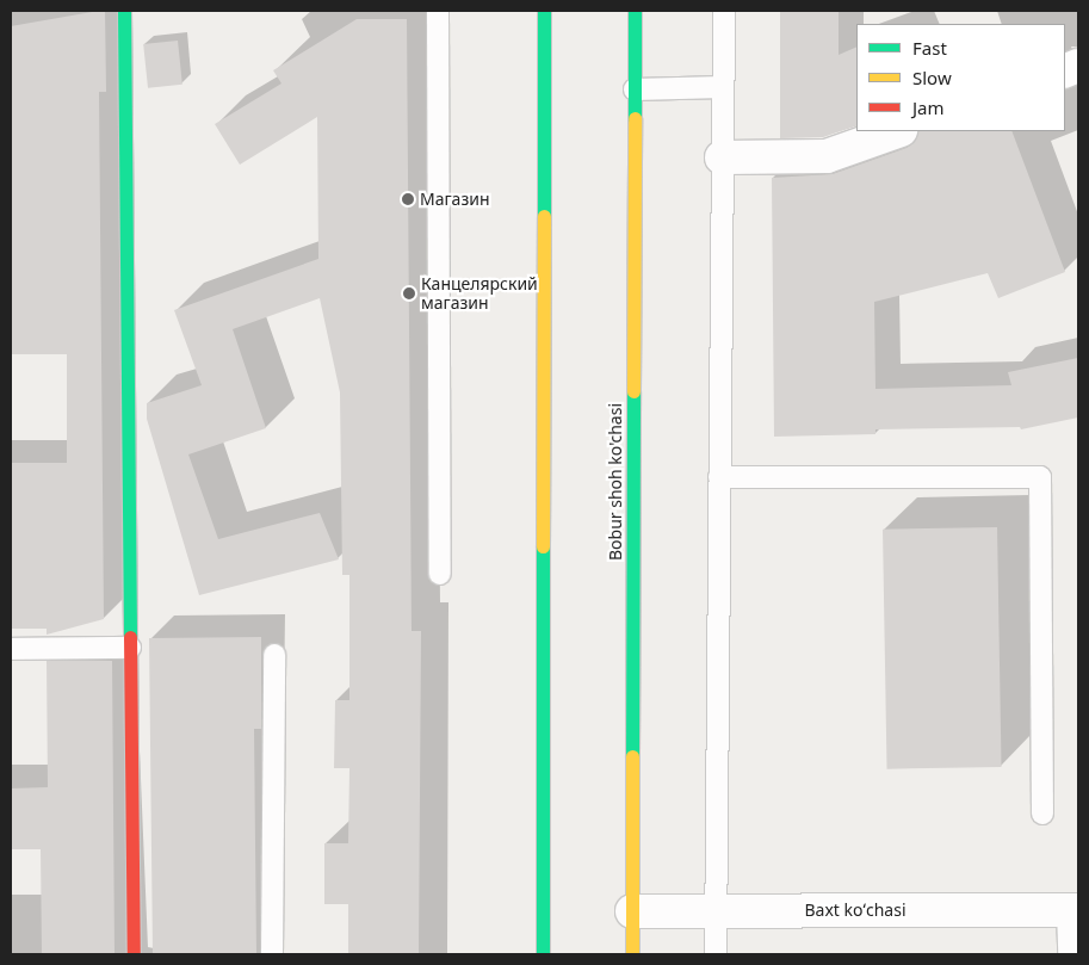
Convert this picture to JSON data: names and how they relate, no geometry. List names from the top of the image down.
{
  "streets": {
    "main road": ["Bobur shoh ko'chasi"],
    "street": ["Baxt koʻchasi"]
  },
  "crossings": [
    ["Bobur shoh ko'chasi", "Baxt koʻchasi"]
  ],
  "places": ["Магазин", "Канцелярский магазин"],
  "legend": ["Fast", "Slow", "Jam"]
}
